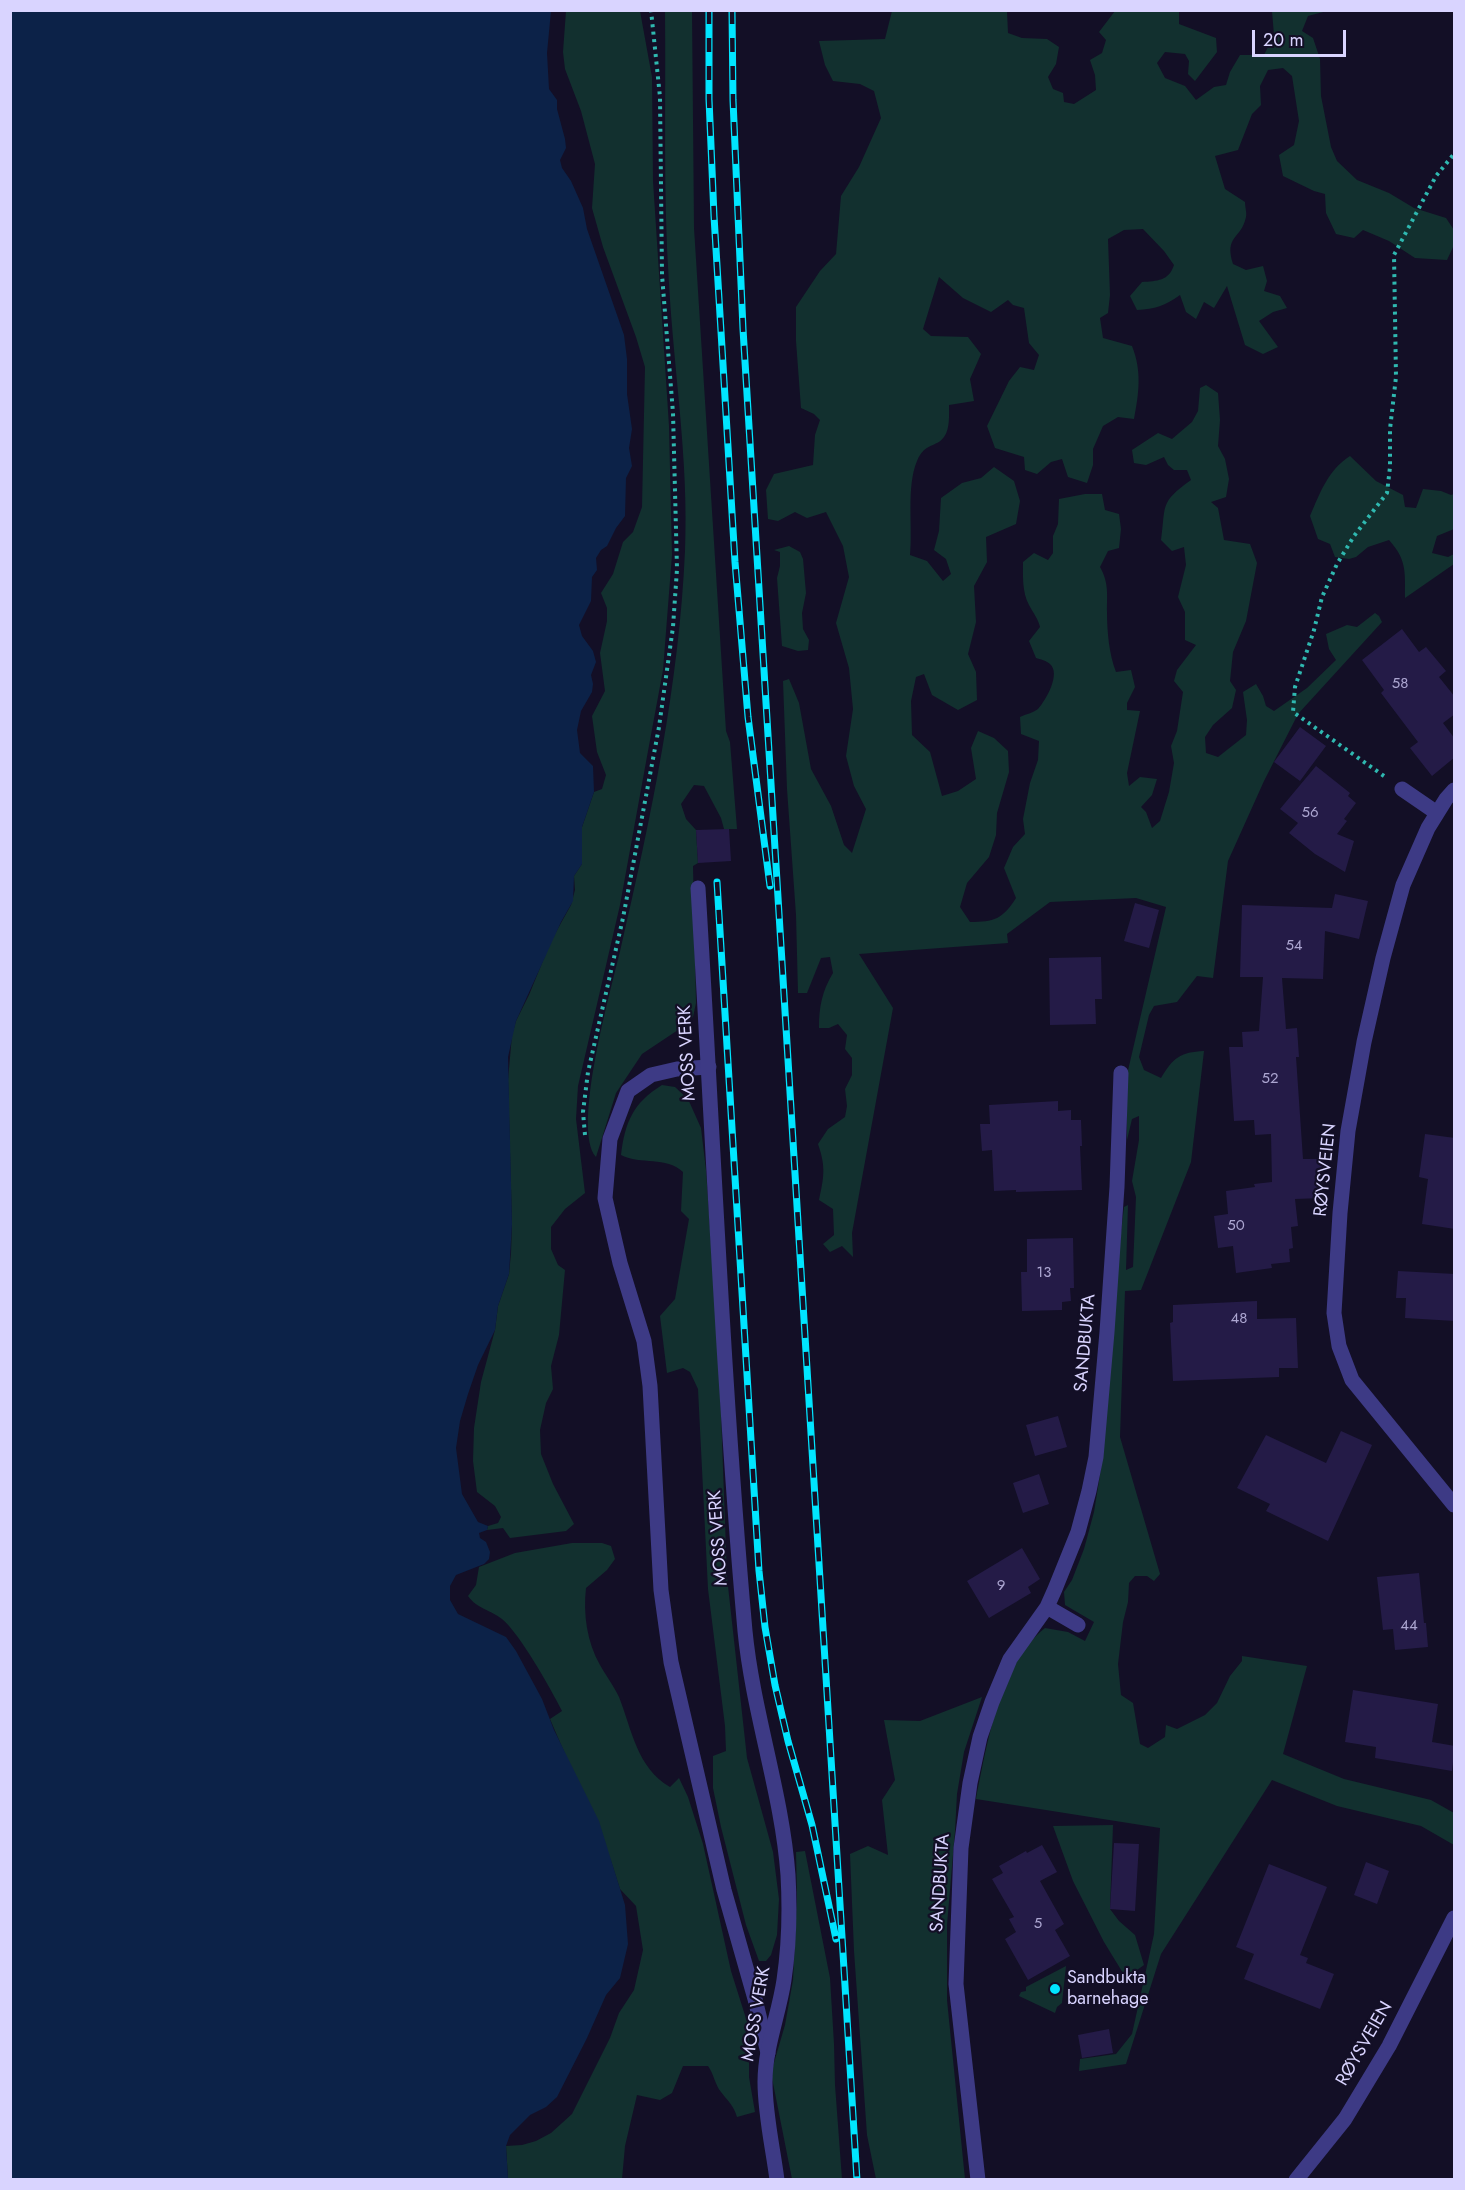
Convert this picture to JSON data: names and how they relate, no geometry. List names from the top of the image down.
{
  "streets": {
    "street": ["MOSS VERK", "RØYSVEIEN", "SANDBUKTA"]
  },
  "places": ["Sandbukta barnehage"],
  "house_numbers": [
    "58",
    "56",
    "54",
    "52",
    "50",
    "13",
    "48",
    "9",
    "44",
    "5"
  ],
  "scale_bar": "20 m"
}
